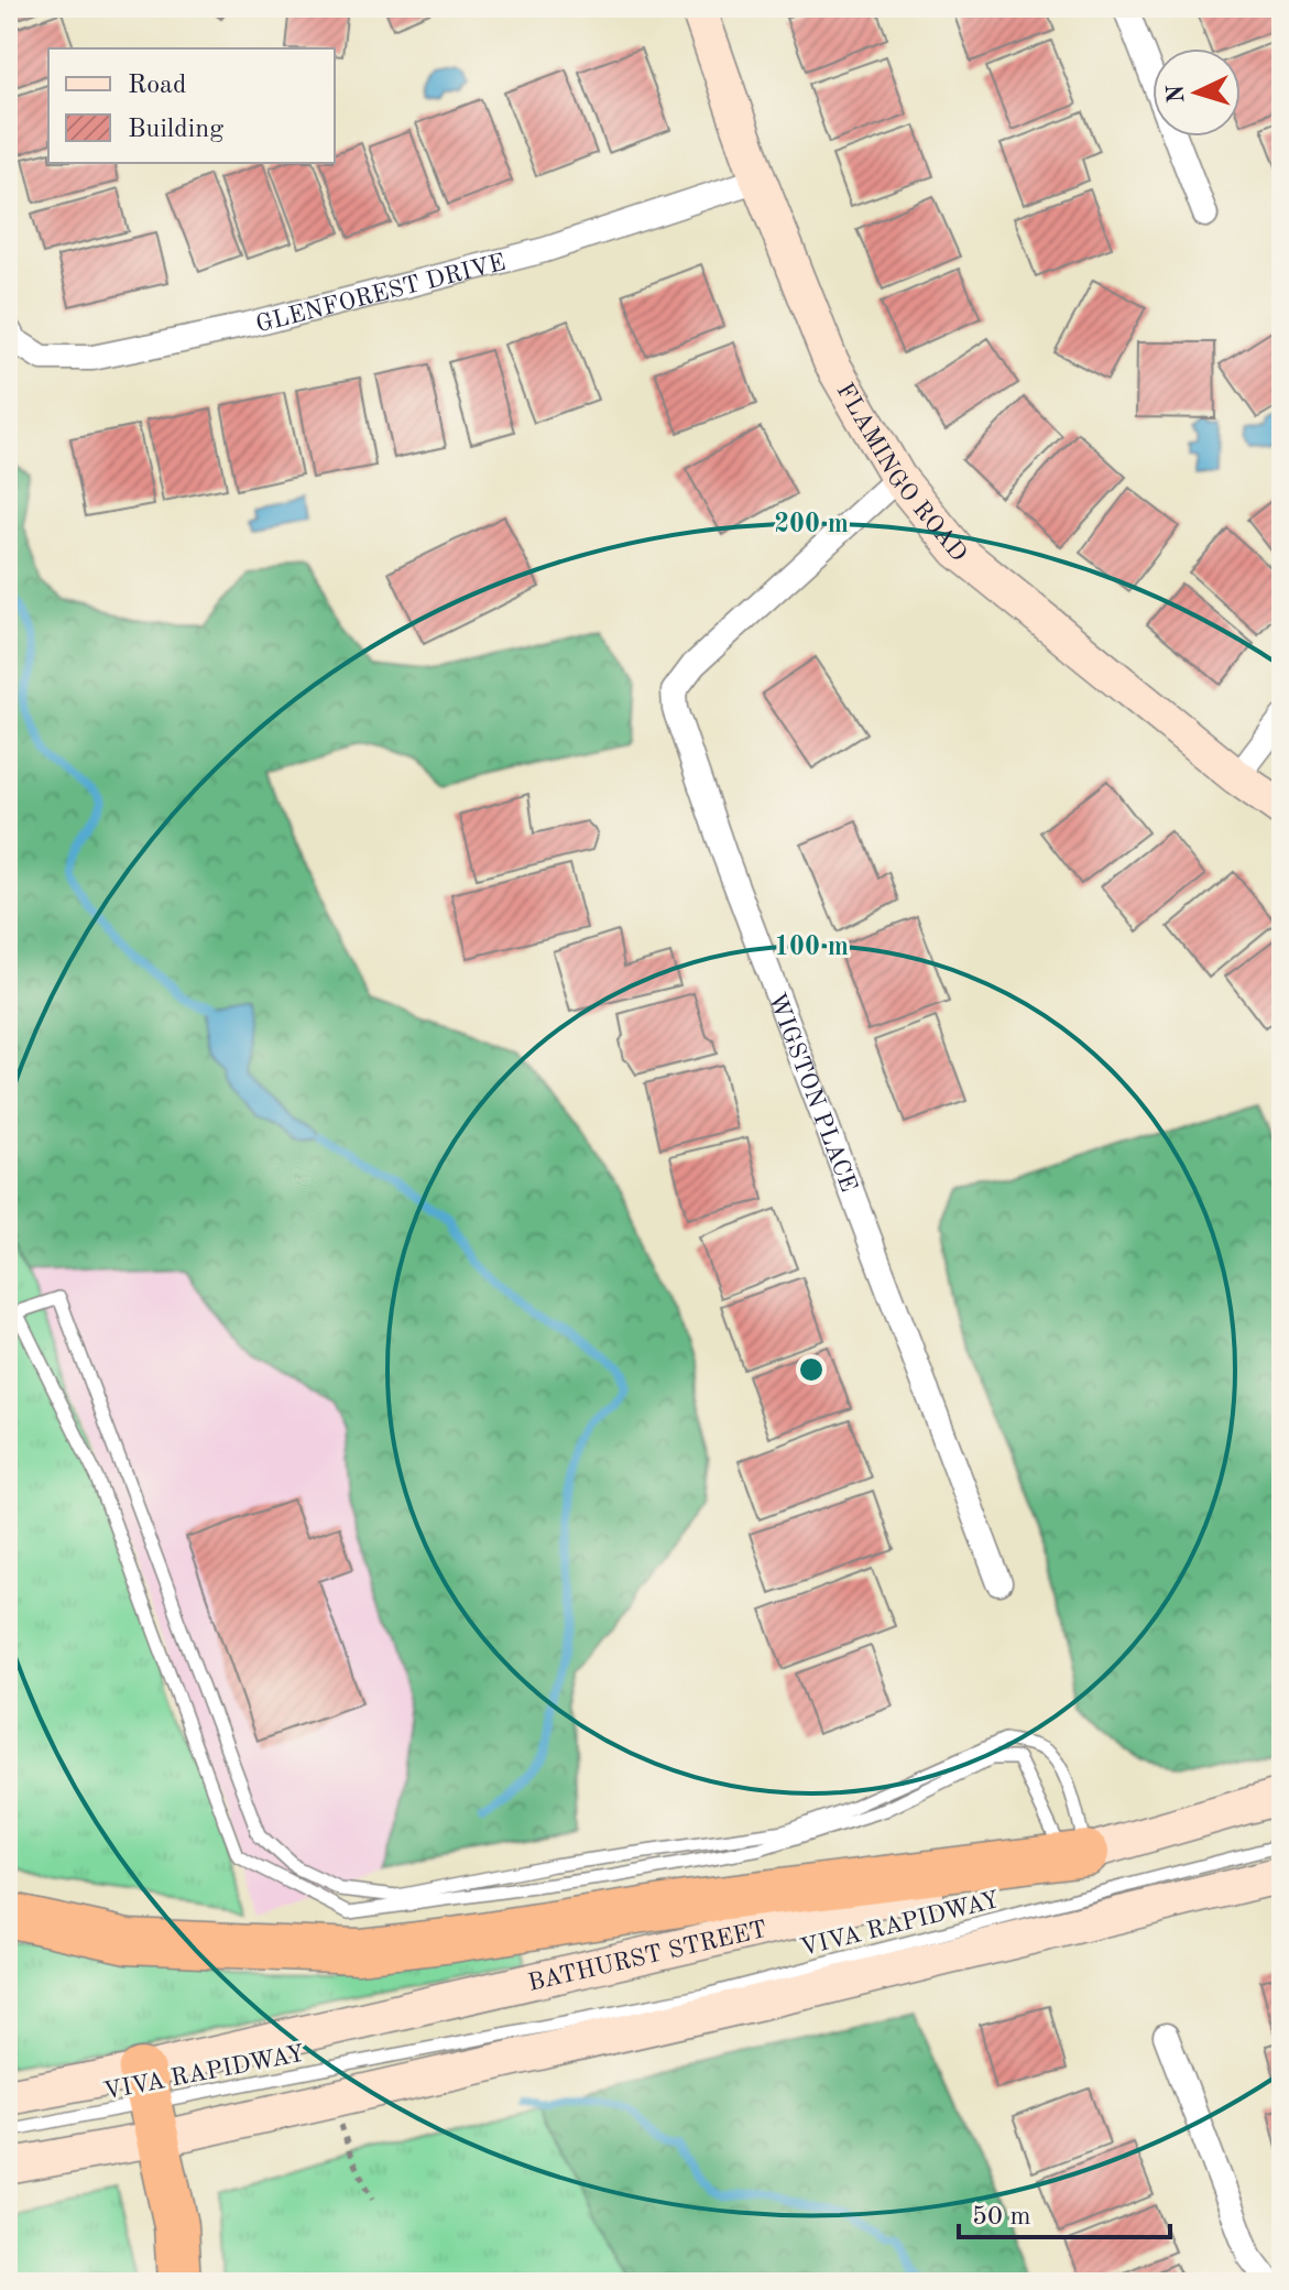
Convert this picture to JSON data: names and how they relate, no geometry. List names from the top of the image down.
{
  "streets": {
    "main road": ["FLAMINGO ROAD", "BATHURST STREET"],
    "street": ["GLENFOREST DRIVE", "WIGSTON PLACE"],
    "lane": ["VIVA RAPIDWAY"]
  },
  "crossings": [
    ["GLENFOREST DRIVE", "FLAMINGO ROAD"],
    ["FLAMINGO ROAD", "WIGSTON PLACE"],
    ["VIVA RAPIDWAY", "BATHURST STREET"]
  ],
  "legend": ["Road", "Building"],
  "scale_bar": "50 m",
  "north": "left",
  "rings": ["200 m", "100 m"]
}
